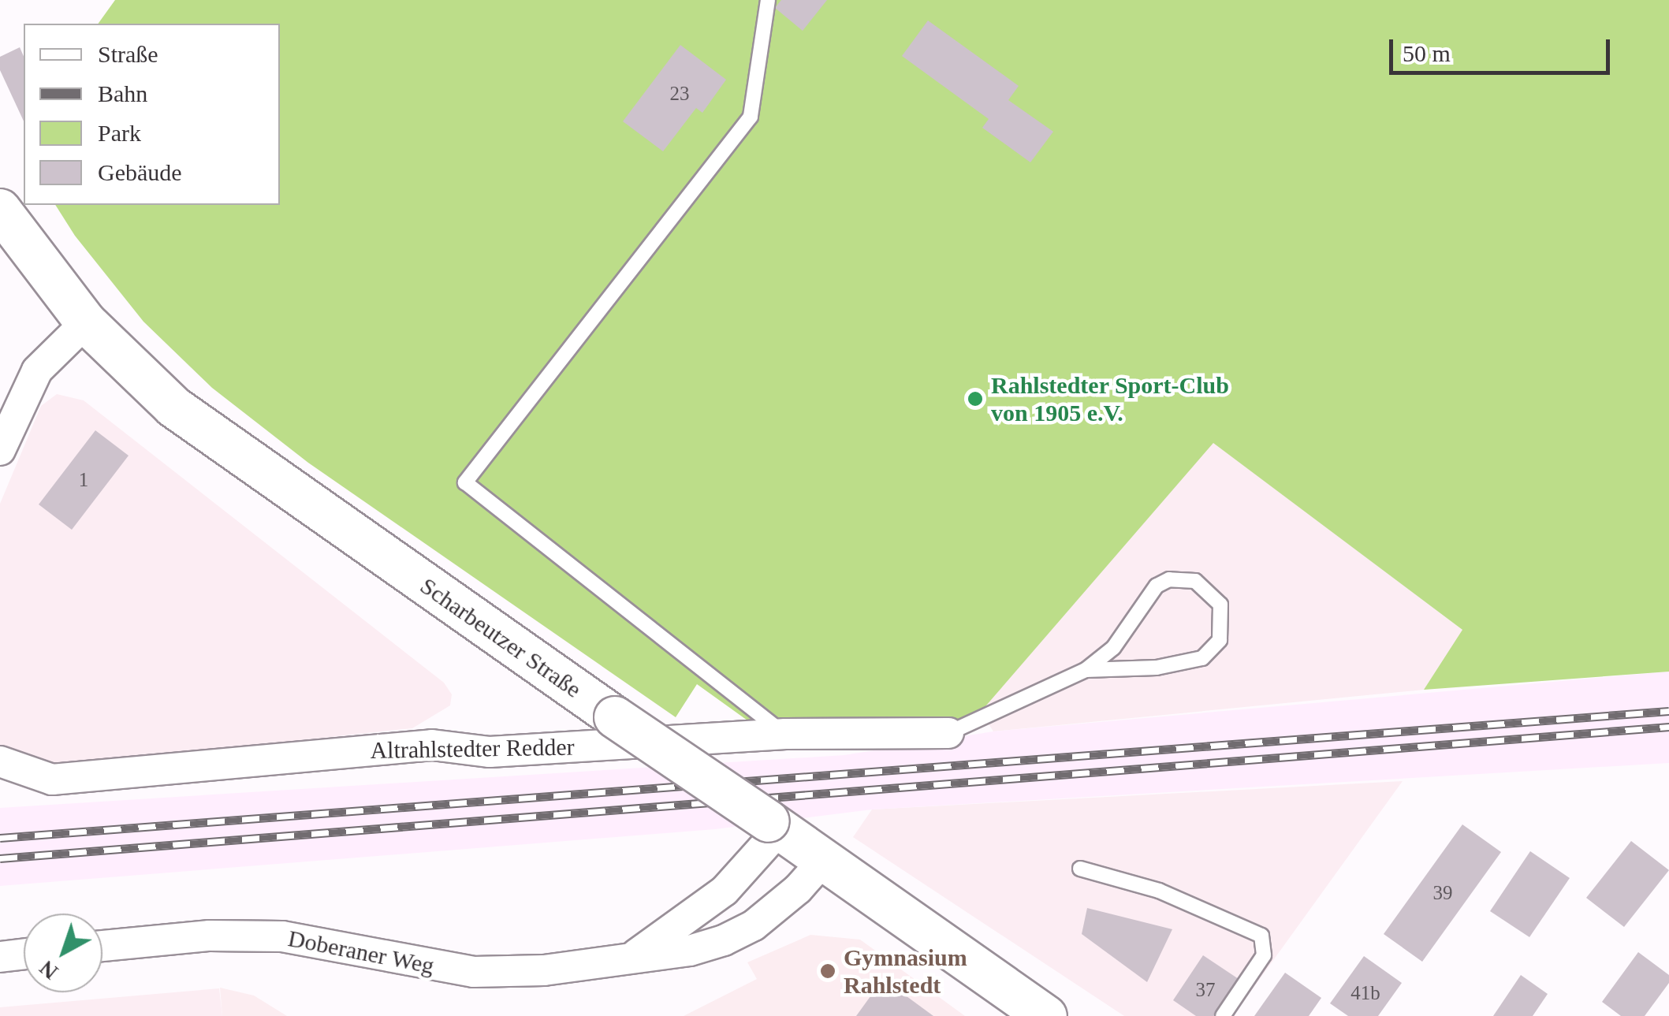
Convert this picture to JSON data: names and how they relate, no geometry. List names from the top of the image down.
{
  "streets": {
    "main road": ["Scharbeutzer Straße"],
    "street": ["Altrahlstedter Redder", "Doberaner Weg"]
  },
  "crossings": [
    ["Scharbeutzer Straße", "Doberaner Weg"]
  ],
  "places": ["Rahlstedter Sport-Club von 1905 e.V.", "Gymnasium Rahlstedt"],
  "house_numbers": [
    "23",
    "1",
    "39",
    "37",
    "41b"
  ],
  "legend": [
    "Straße",
    "Bahn",
    "Park",
    "Gebäude"
  ],
  "scale_bar": "50 m",
  "north": "bottom left"
}
